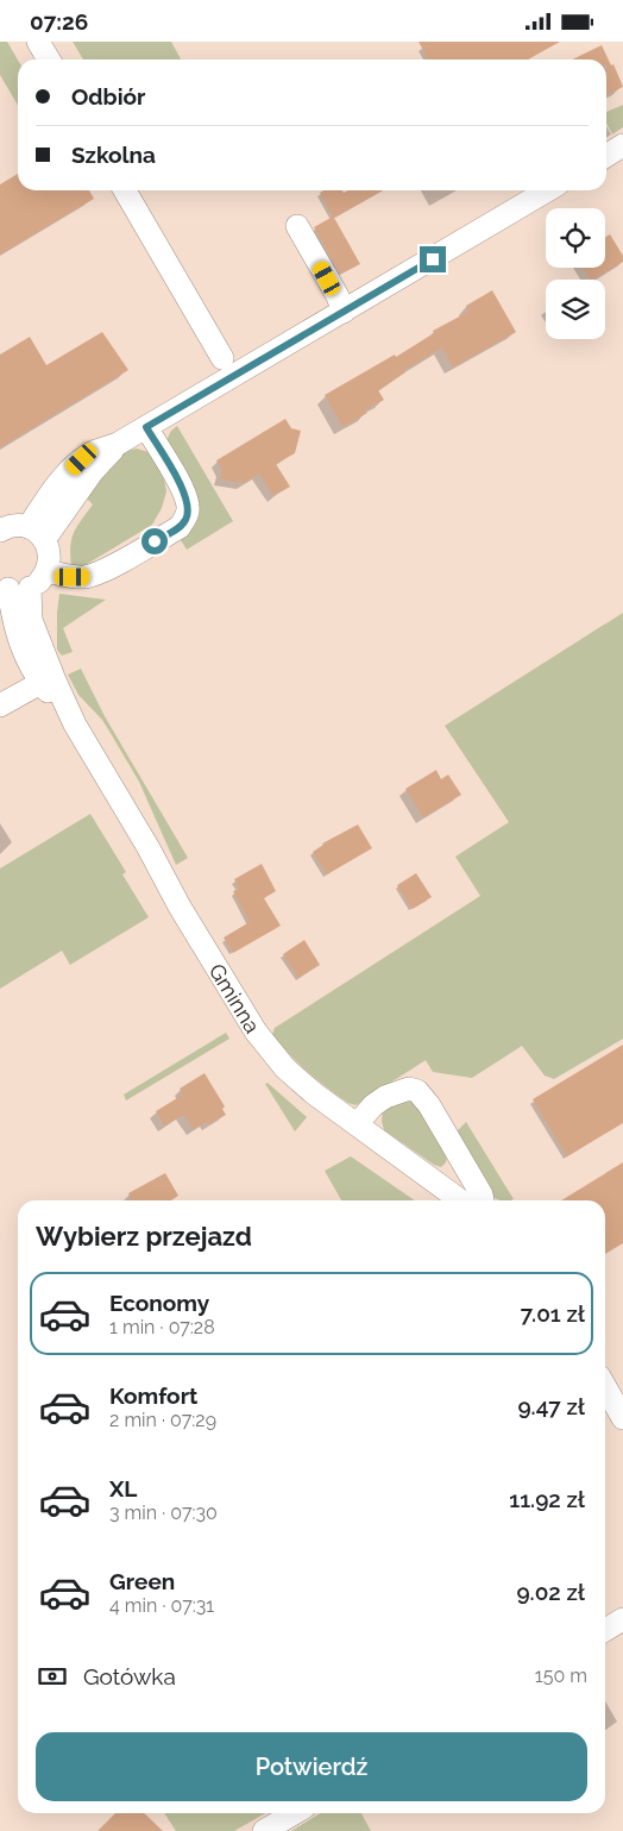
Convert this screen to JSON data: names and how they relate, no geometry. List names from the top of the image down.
{
  "streets": {
    "street": ["Gminna"]
  },
  "page": {
    "status": "07:26",
    "banner": ["Odbiór", "Szkolna"],
    "heading": "Wybierz przejazd",
    "list": [
      {
        "name": "Economy",
        "note": "1 min · 07:28",
        "value": "7.01 zł"
      },
      {
        "name": "Komfort",
        "note": "2 min · 07:29",
        "value": "9.47 zł"
      },
      {
        "name": "XL",
        "note": "3 min · 07:30",
        "value": "11.92 zł"
      },
      {
        "name": "Green",
        "note": "4 min · 07:31",
        "value": "9.02 zł"
      }
    ],
    "pay": ["Gotówka", "150 m"],
    "buttons": "Potwierdź"
  }
}
